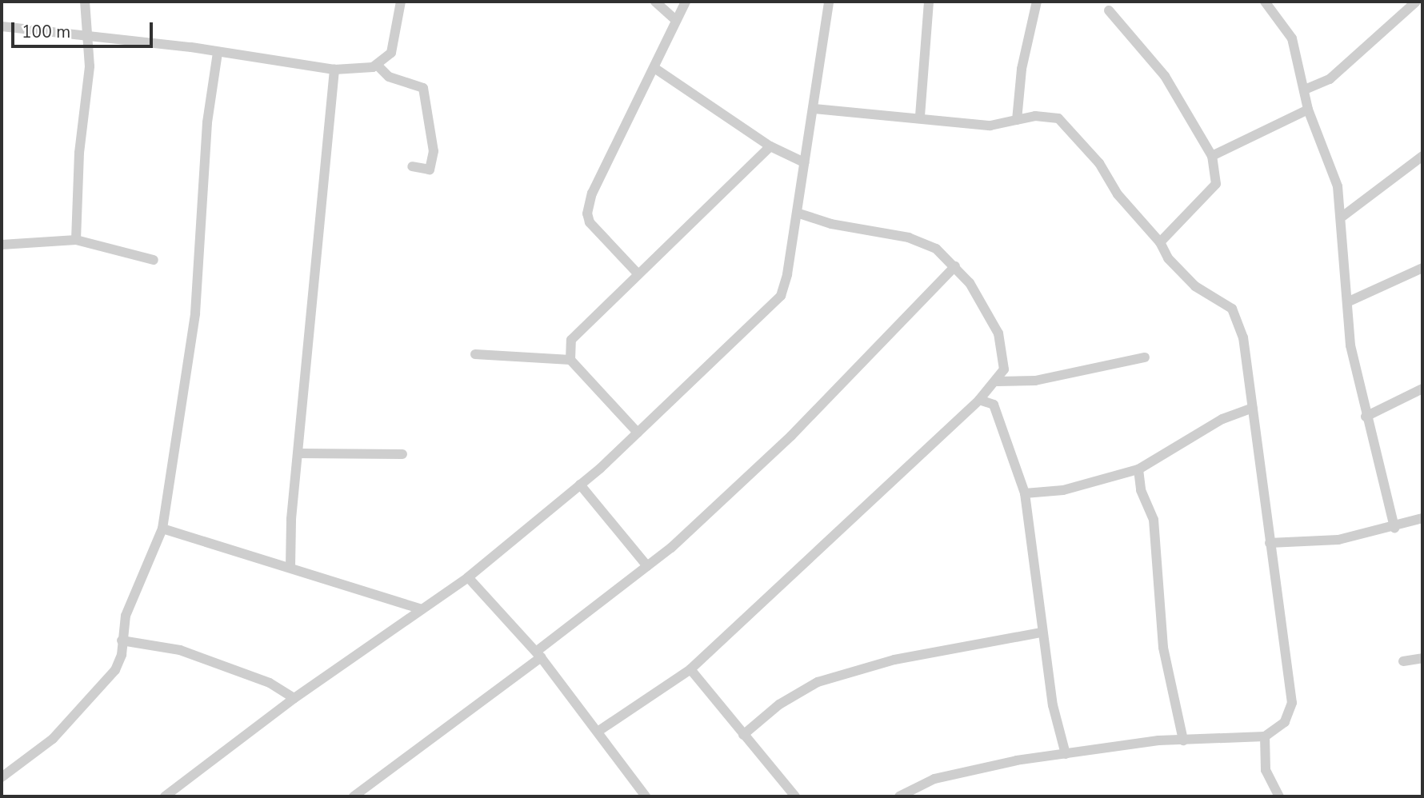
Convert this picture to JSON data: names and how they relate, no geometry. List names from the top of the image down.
{
  "scale_bar": "100 m"
}
